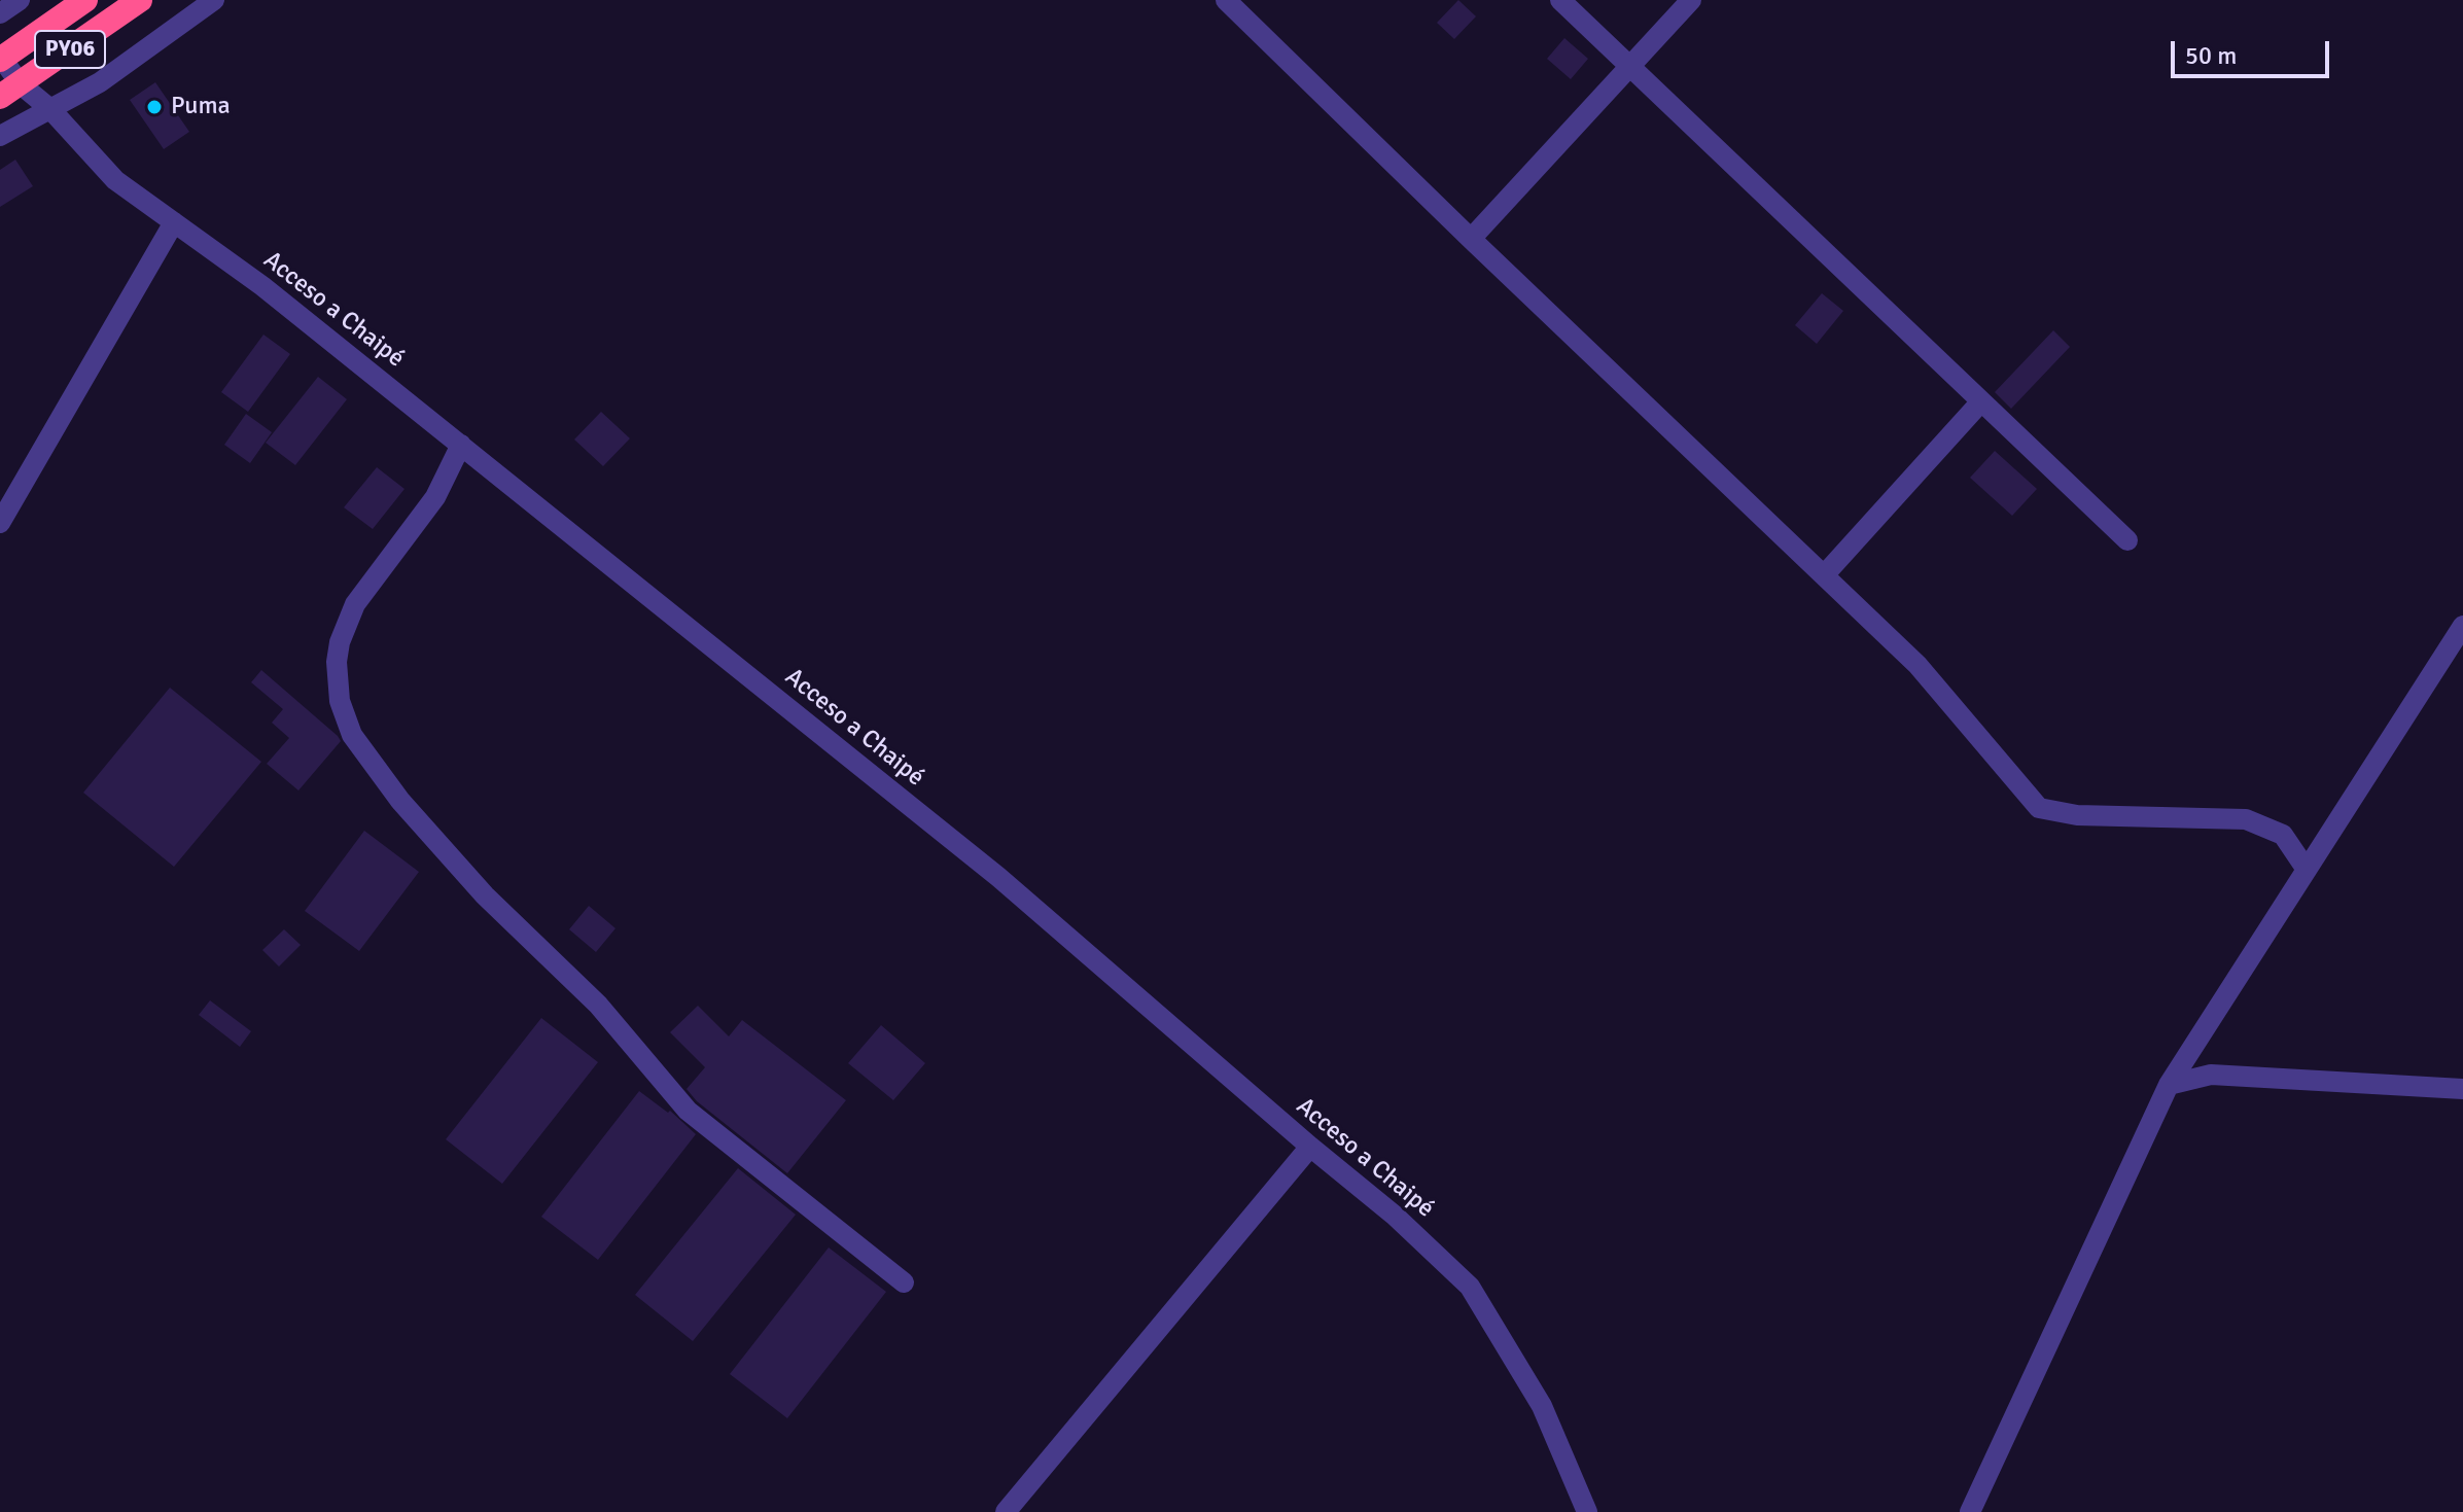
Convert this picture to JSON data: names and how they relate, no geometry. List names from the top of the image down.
{
  "streets": {
    "highway": ["PY06"],
    "street": ["Acceso a Chaipé"]
  },
  "crossings": [
    ["PY06", "Acceso a Chaipé"]
  ],
  "places": ["Puma"],
  "scale_bar": "50 m"
}
